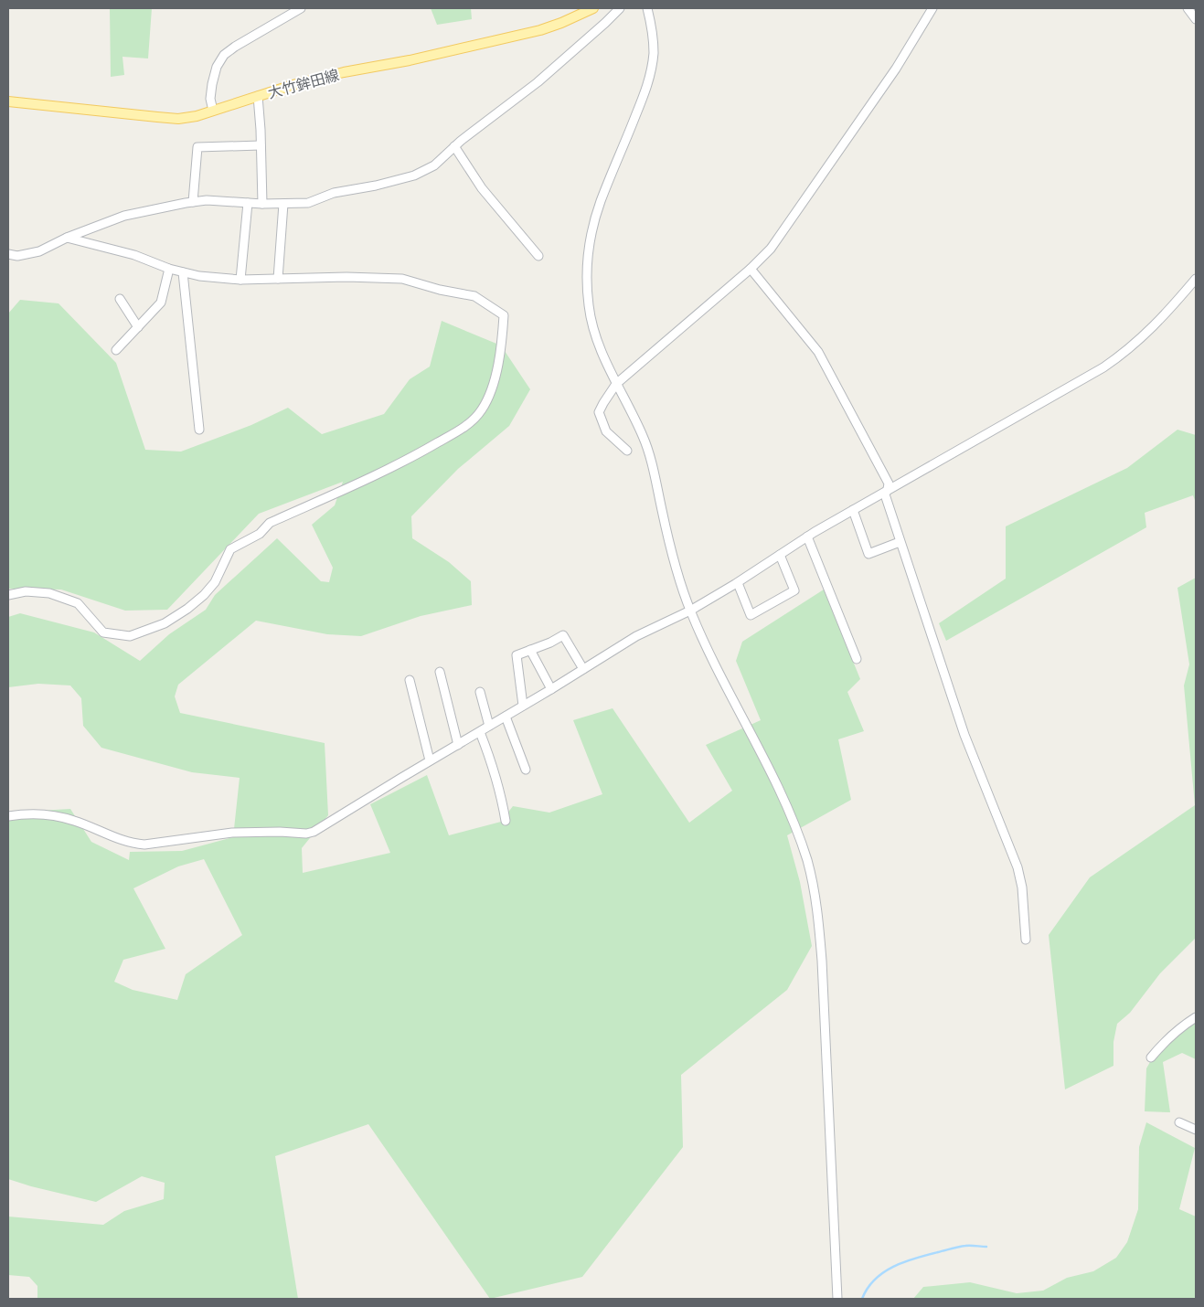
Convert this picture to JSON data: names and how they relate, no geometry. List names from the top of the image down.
{
  "streets": {
    "main road": ["大竹鉾田線"]
  }
}
